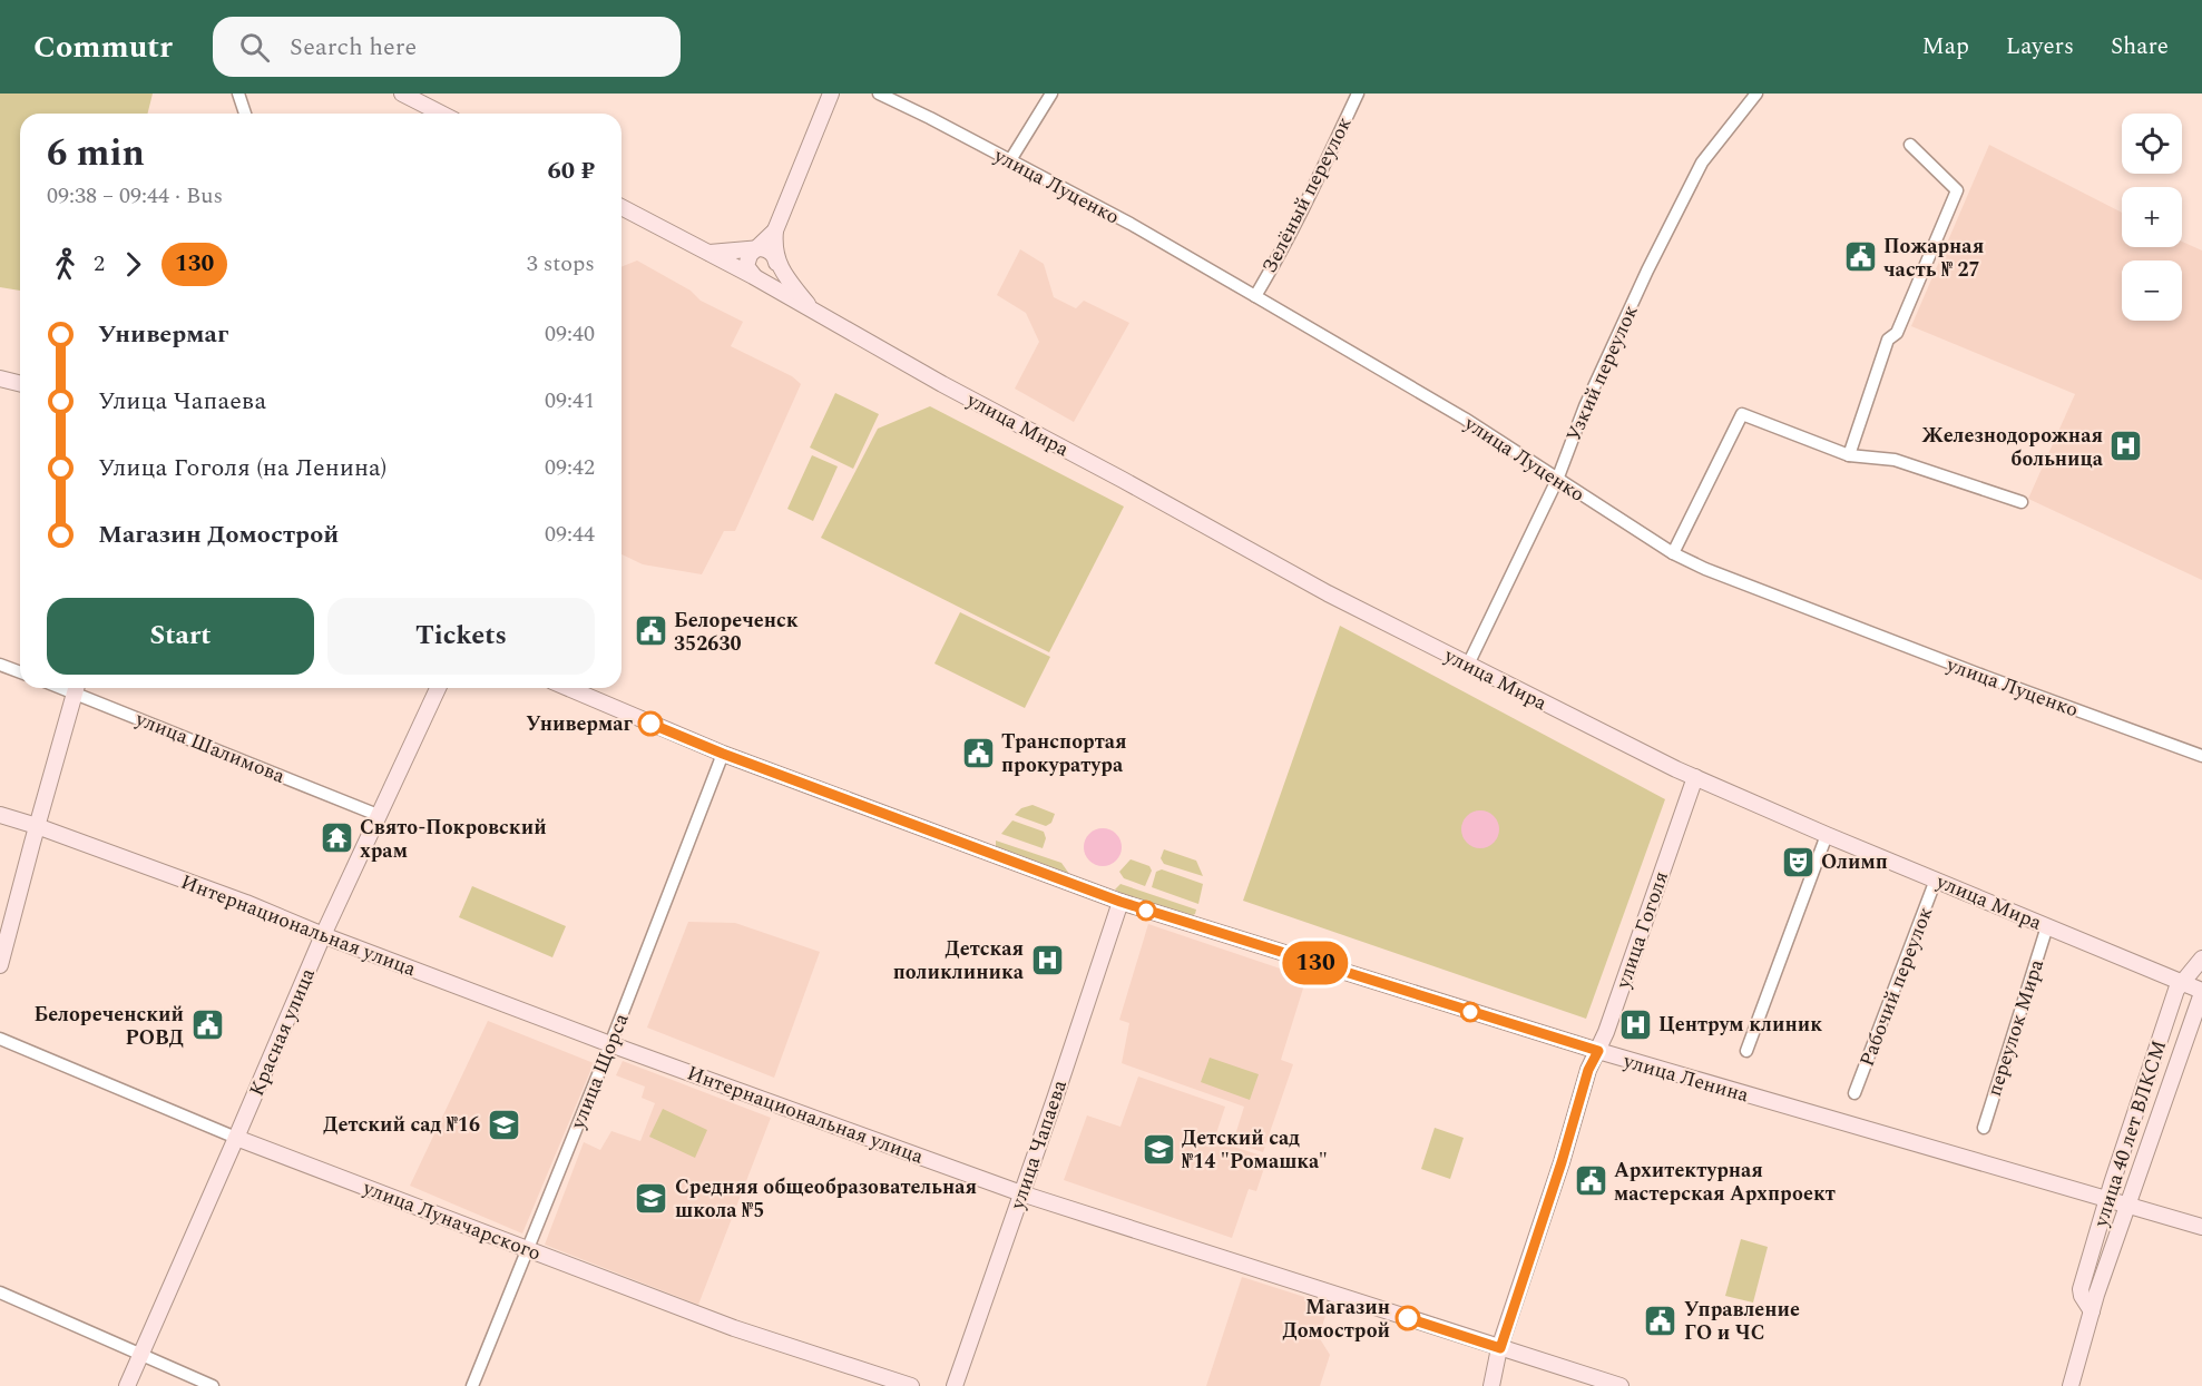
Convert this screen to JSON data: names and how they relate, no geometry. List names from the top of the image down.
{
  "streets": {
    "street": [
      "улица Луценко",
      "Зелёный переулок",
      "Узкий переулок",
      "улица Мира",
      "улица Шалимова",
      "Интернациональная улица",
      "улица Гоголя",
      "Рабочий переулок",
      "переулок Мира",
      "Красная улица",
      "улица Щорса",
      "улица Ленина",
      "улица 40 лет ВЛКСМ",
      "улица Чапаева",
      "улица Луначарского"
    ]
  },
  "crossings": [
    ["улица Луценко", "Зелёный переулок"],
    ["улица Луценко", "Узкий переулок"],
    ["Узкий переулок", "улица Мира"],
    ["улица Мира", "улица Гоголя"],
    ["улица Мира", "Рабочий переулок"],
    ["улица Мира", "переулок Мира"],
    ["улица Мира", "улица 40 лет ВЛКСМ"],
    ["улица Шалимова", "Красная улица"],
    ["Интернациональная улица", "улица Гоголя"],
    ["Интернациональная улица", "Красная улица"],
    ["Интернациональная улица", "улица Щорса"],
    ["Интернациональная улица", "улица Чапаева"],
    ["улица Гоголя", "улица Ленина"],
    ["Красная улица", "улица Луначарского"],
    ["улица Щорса", "улица Ленина"],
    ["улица Щорса", "улица Луначарского"],
    ["улица Ленина", "улица 40 лет ВЛКСМ"],
    ["улица Ленина", "улица Чапаева"]
  ],
  "places": {
    "public building": [
      "Пожарная часть № 27",
      "Белореченск 352630",
      "Транспортая прокуратура",
      "Белореченский РОВД",
      "Архитектурная мастерская Архпроект",
      "Управление ГО и ЧС"
    ],
    "hospital": ["Железнодорожная больница", "Детская поликлиника", "Центрум клиник"],
    "other": ["Универмаг", "Магазин Домострой"],
    "temple": ["Свято-Покровский храм"],
    "theatre": ["Олимп"],
    "school or university": ["Детский сад №16", "Детский сад №14 \"Ромашка\"", "Средняя общеобразовательная школа №5"]
  },
  "lines": ["bus line 130"],
  "page": {
    "header": "Commutr",
    "search": "Search here",
    "nav": ["Map", "Layers", "Share"],
    "on_map": "130",
    "map_buttons": ["+", "−"],
    "heading": ["6 min", "09:38 – 09:44 · Bus", "60 ₽"],
    "legs": ["2", "130", "3 stops"],
    "list": [
      {
        "name": "Универмаг",
        "value": "09:40"
      },
      {
        "name": "Улица Чапаева",
        "value": "09:41"
      },
      {
        "name": "Улица Гоголя (на Ленина)",
        "value": "09:42"
      },
      {
        "name": "Магазин Домострой",
        "value": "09:44"
      }
    ],
    "buttons": ["Start", "Tickets"]
  }
}
